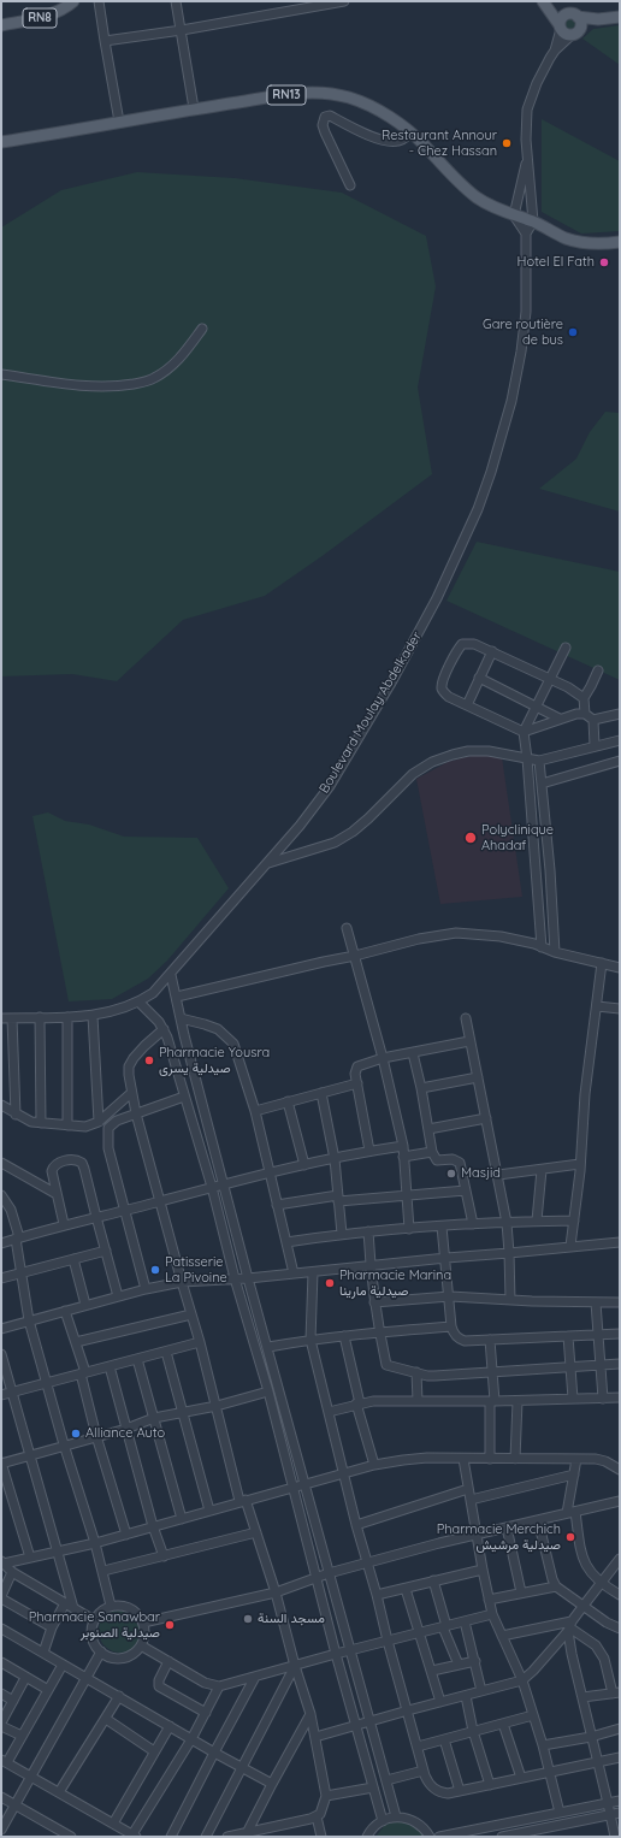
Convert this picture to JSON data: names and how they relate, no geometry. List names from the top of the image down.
{
  "streets": {
    "main road": ["RN8", "RN13"],
    "street": ["Boulevard Moulay Abdelkader"]
  },
  "places": [
    "Restaurant Annour - Chez Hassan",
    "Hotel El Fath",
    "Gare routière de bus",
    "Polyclinique Ahadaf",
    "Pharmacie Yousra صيدلية يسرى",
    "Masjid",
    "Patisserie La Pivoine",
    "Pharmacie Marina صيدلية مارينا",
    "Alliance Auto",
    "Pharmacie Merchich صيدلية مرشيش",
    "مسجد السنة",
    "Pharmacie Sanawbar صيدلية الصنوبر"
  ]
}
